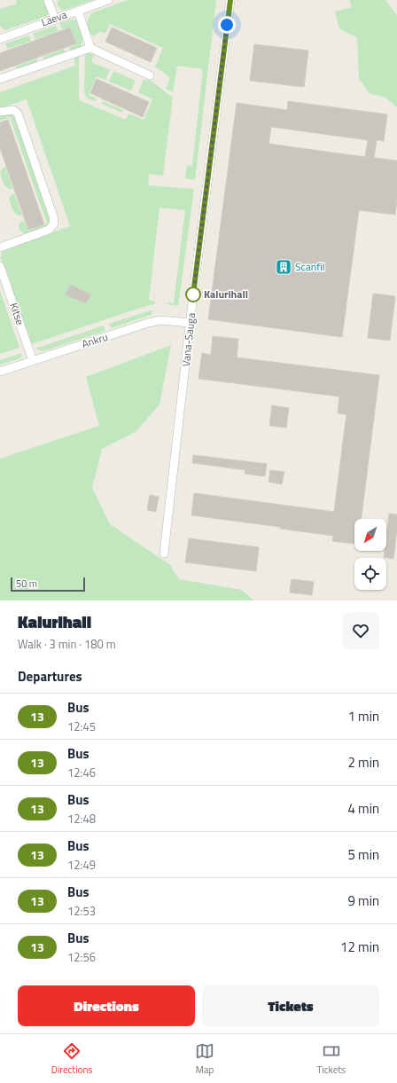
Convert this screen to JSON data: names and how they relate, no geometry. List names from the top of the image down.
{
  "streets": {
    "street": [
      "Laeva",
      "Kitse",
      "Vana-Sauga",
      "Ankru"
    ]
  },
  "crossings": [
    ["Kitse", "Ankru"],
    ["Vana-Sauga", "Ankru"]
  ],
  "places": {
    "building": ["Scanfil"],
    "other": ["Kalurihall"]
  },
  "lines": ["bus line 13"],
  "scale_bar": "50 m",
  "north": "bottom left",
  "page": {
    "scale": "50 m",
    "heading": [
      ["Kalurihall", "Walk · 3 min · 180 m"],
      "Departures"
    ],
    "list": [
      {
        "mark": "13",
        "name": "Bus",
        "note": "12:45",
        "value": "1 min"
      },
      {
        "mark": "13",
        "name": "Bus",
        "note": "12:46",
        "value": "2 min"
      },
      {
        "mark": "13",
        "name": "Bus",
        "note": "12:48",
        "value": "4 min"
      },
      {
        "mark": "13",
        "name": "Bus",
        "note": "12:49",
        "value": "5 min"
      },
      {
        "mark": "13",
        "name": "Bus",
        "note": "12:53",
        "value": "9 min"
      },
      {
        "mark": "13",
        "name": "Bus",
        "note": "12:56",
        "value": "12 min"
      }
    ],
    "buttons": ["Directions", "Tickets"],
    "tabs": ["Directions", "Map", "Tickets"]
  }
}
